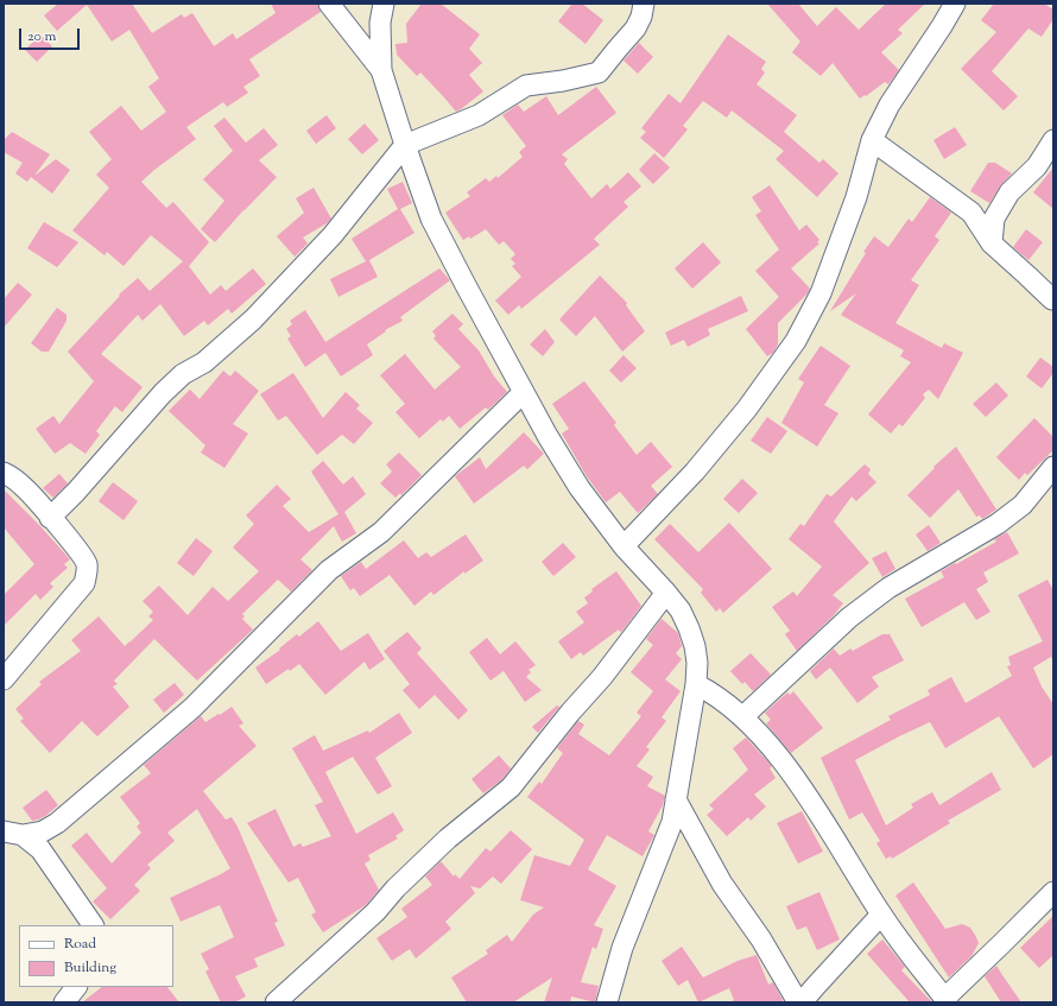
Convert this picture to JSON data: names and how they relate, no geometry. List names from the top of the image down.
{
  "legend": ["Road", "Building"],
  "scale_bar": "20 m"
}
